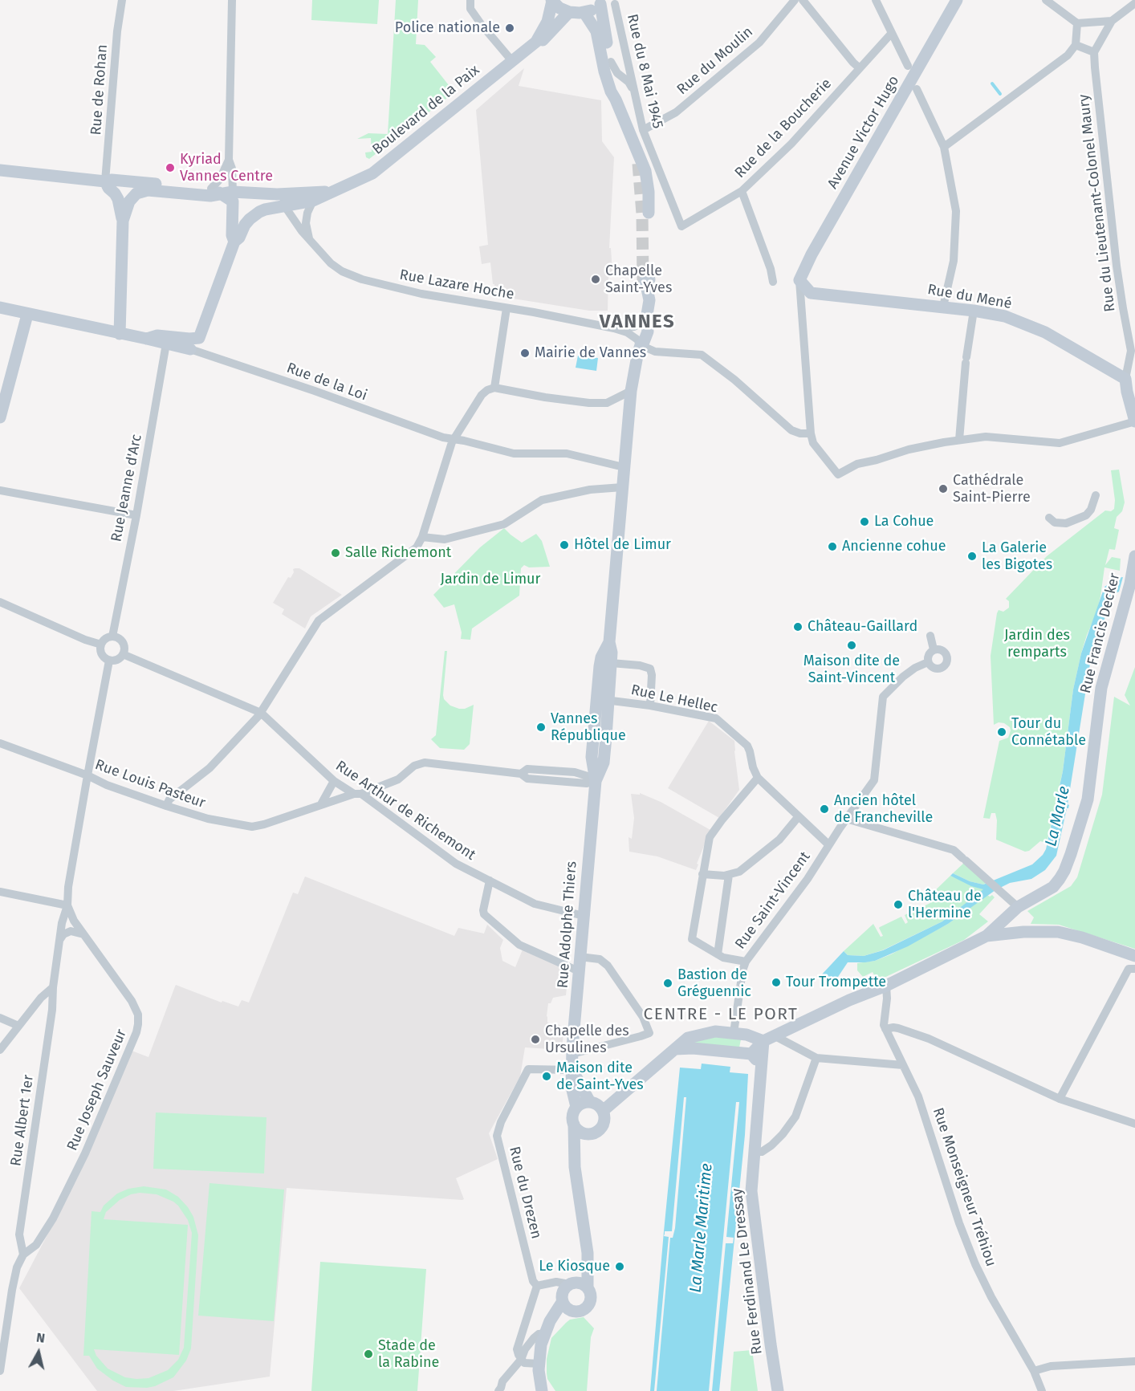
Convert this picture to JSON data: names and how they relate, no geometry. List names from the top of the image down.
{
  "streets": {
    "main road": [
      "Boulevard de la Paix",
      "Avenue Victor Hugo",
      "Rue du Mené",
      "Rue Francis Decker",
      "Rue Adolphe Thiers",
      "Rue Ferdinand Le Dressay"
    ],
    "street": [
      "Rue du Moulin",
      "Rue du 8 Mai 1945",
      "Rue de Rohan",
      "Rue de la Boucherie",
      "Rue du Lieutenant-Colonel Maury",
      "Rue Lazare Hoche",
      "Rue de la Loi",
      "Rue Jeanne d'Arc",
      "Rue Le Hellec",
      "Rue Louis Pasteur",
      "Rue Arthur de Richemont",
      "Rue Saint-Vincent",
      "Rue Joseph Sauveur",
      "Rue Albert 1er",
      "Rue Monseigneur Tréhiou",
      "Rue du Drezen"
    ]
  },
  "crossings": [
    ["Rue du Moulin", "Rue du 8 Mai 1945"],
    ["Rue du 8 Mai 1945", "Rue de la Boucherie"],
    ["Boulevard de la Paix", "Rue Lazare Hoche"],
    ["Avenue Victor Hugo", "Rue du Mené"],
    ["Rue du Lieutenant-Colonel Maury", "Rue du Mené"],
    ["Rue Lazare Hoche", "Rue Adolphe Thiers"],
    ["Rue de la Loi", "Rue Adolphe Thiers"],
    ["Rue Jeanne d'Arc", "Rue Arthur de Richemont"],
    ["Rue Le Hellec", "Rue Adolphe Thiers"],
    ["Rue Louis Pasteur", "Rue Arthur de Richemont"],
    ["Rue Louis Pasteur", "Rue Adolphe Thiers"],
    ["Rue Arthur de Richemont", "Rue Adolphe Thiers"],
    ["Rue Adolphe Thiers", "Rue du Drezen"],
    ["Rue Joseph Sauveur", "Rue Albert 1er"]
  ],
  "districts": ["VANNES", "CENTRE - LE PORT"],
  "water": ["La Marle", "La Marle Maritime"],
  "parks": ["Jardin de Limur", "Jardin des remparts"],
  "places": [
    "Police nationale",
    "Kyriad Vannes Centre",
    "Chapelle Saint-Yves",
    "Mairie de Vannes",
    "Cathédrale Saint-Pierre",
    "La Cohue",
    "Hôtel de Limur",
    "Ancienne cohue",
    "Salle Richemont",
    "La Galerie les Bigotes",
    "Château-Gaillard",
    "Maison dite de Saint-Vincent",
    "Vannes République",
    "Tour du Connétable",
    "Ancien hôtel de Francheville",
    "Château de l'Hermine",
    "Tour Trompette",
    "Bastion de Gréguennic",
    "Chapelle des Ursulines",
    "Maison dite de Saint-Yves",
    "Le Kiosque",
    "Stade de la Rabine"
  ],
  "north": "top"
}
